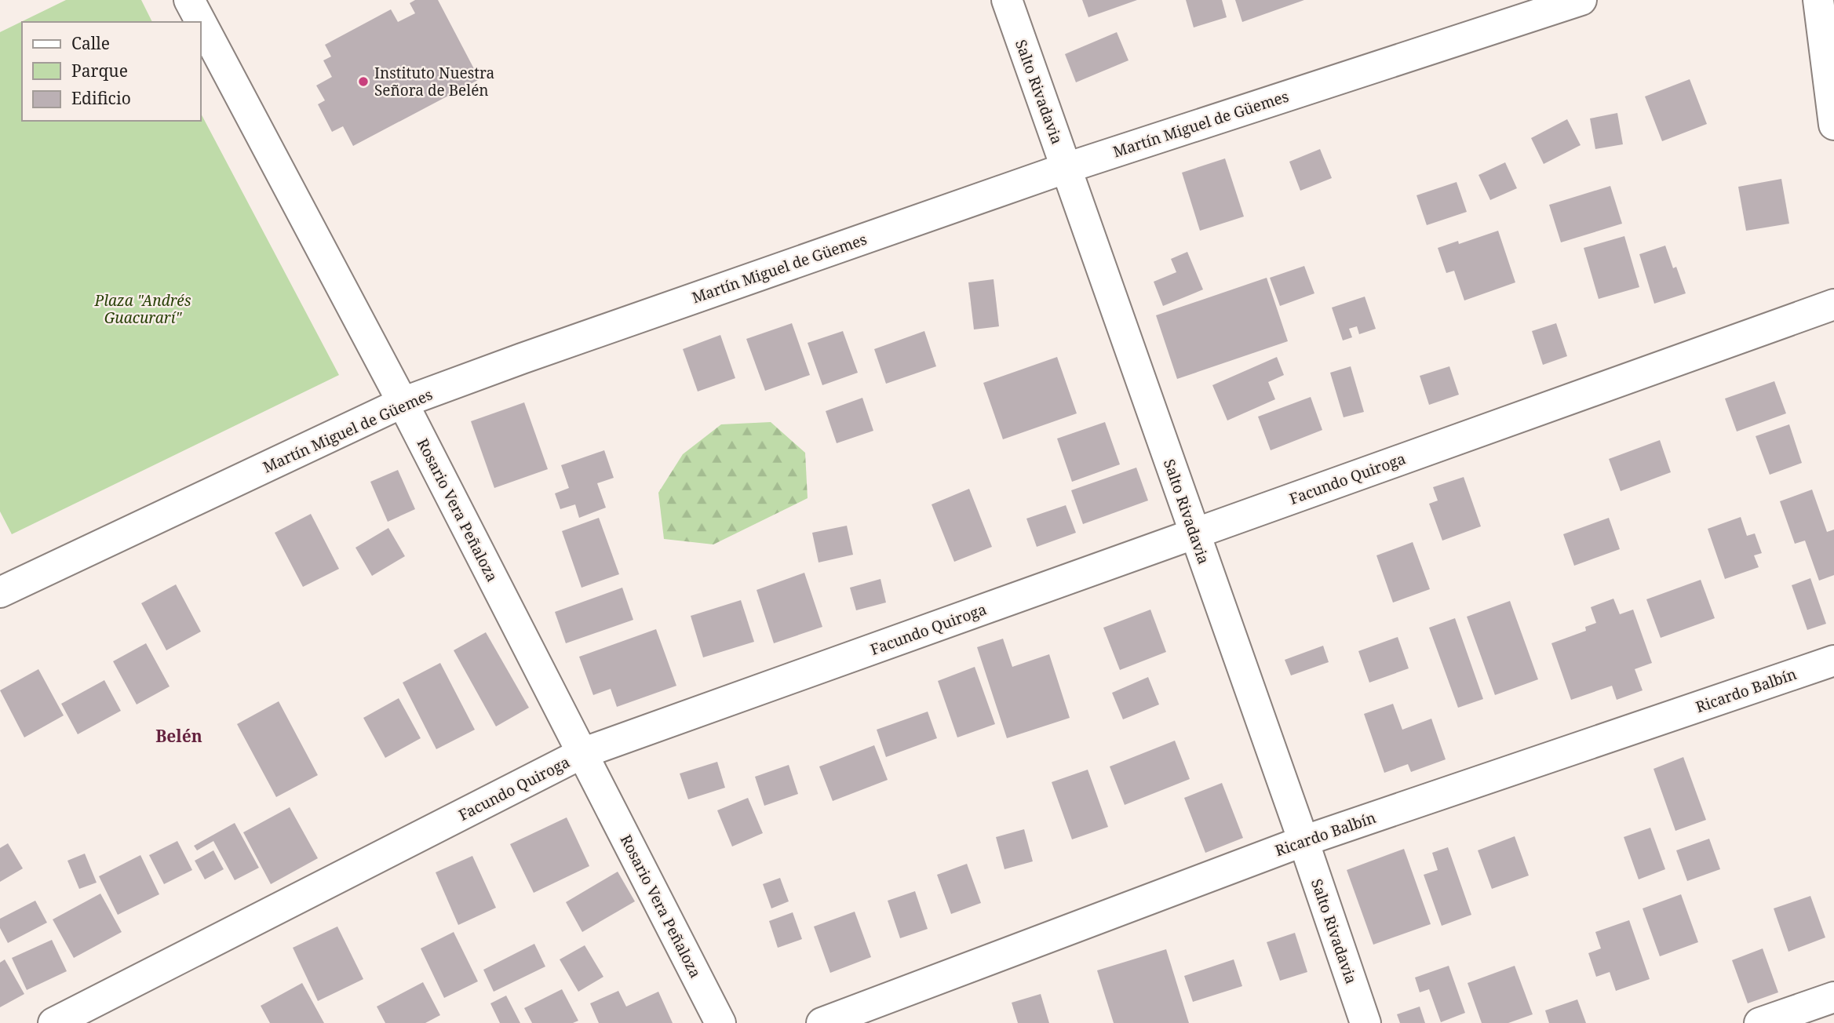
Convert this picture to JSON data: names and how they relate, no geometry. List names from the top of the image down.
{
  "streets": {
    "street": [
      "Salto Rivadavia",
      "Martín Miguel de Güemes",
      "Facundo Quiroga",
      "Rosario Vera Peñaloza",
      "Ricardo Balbín"
    ]
  },
  "crossings": [
    ["Salto Rivadavia", "Martín Miguel de Güemes"],
    ["Salto Rivadavia", "Facundo Quiroga"],
    ["Salto Rivadavia", "Ricardo Balbín"],
    ["Martín Miguel de Güemes", "Rosario Vera Peñaloza"],
    ["Facundo Quiroga", "Rosario Vera Peñaloza"]
  ],
  "districts": ["Belén"],
  "parks": ["Plaza \"Andrés Guacurarí\""],
  "places": ["Instituto Nuestra Señora de Belén"],
  "legend": ["Calle", "Parque", "Edificio"]
}
